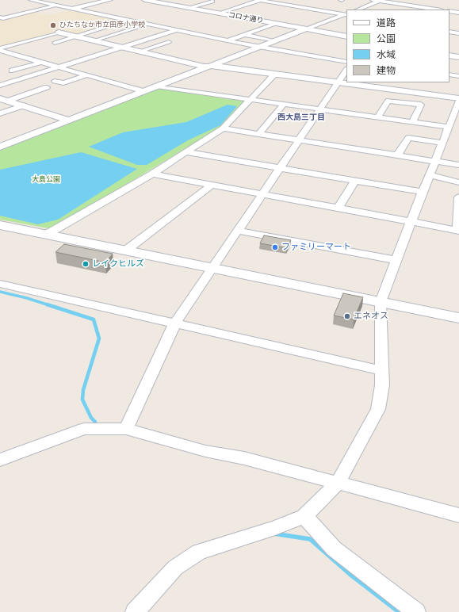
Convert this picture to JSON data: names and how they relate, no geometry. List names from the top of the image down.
{
  "streets": {
    "street": ["コロナ通り"]
  },
  "districts": ["西大島三丁目"],
  "parks": ["大島公園"],
  "places": [
    "ひたちなか市立田彦小学校",
    "ファミリーマート",
    "レイクヒルズ",
    "エネオス"
  ],
  "legend": [
    "道路",
    "公園",
    "水域",
    "建物"
  ]
}
